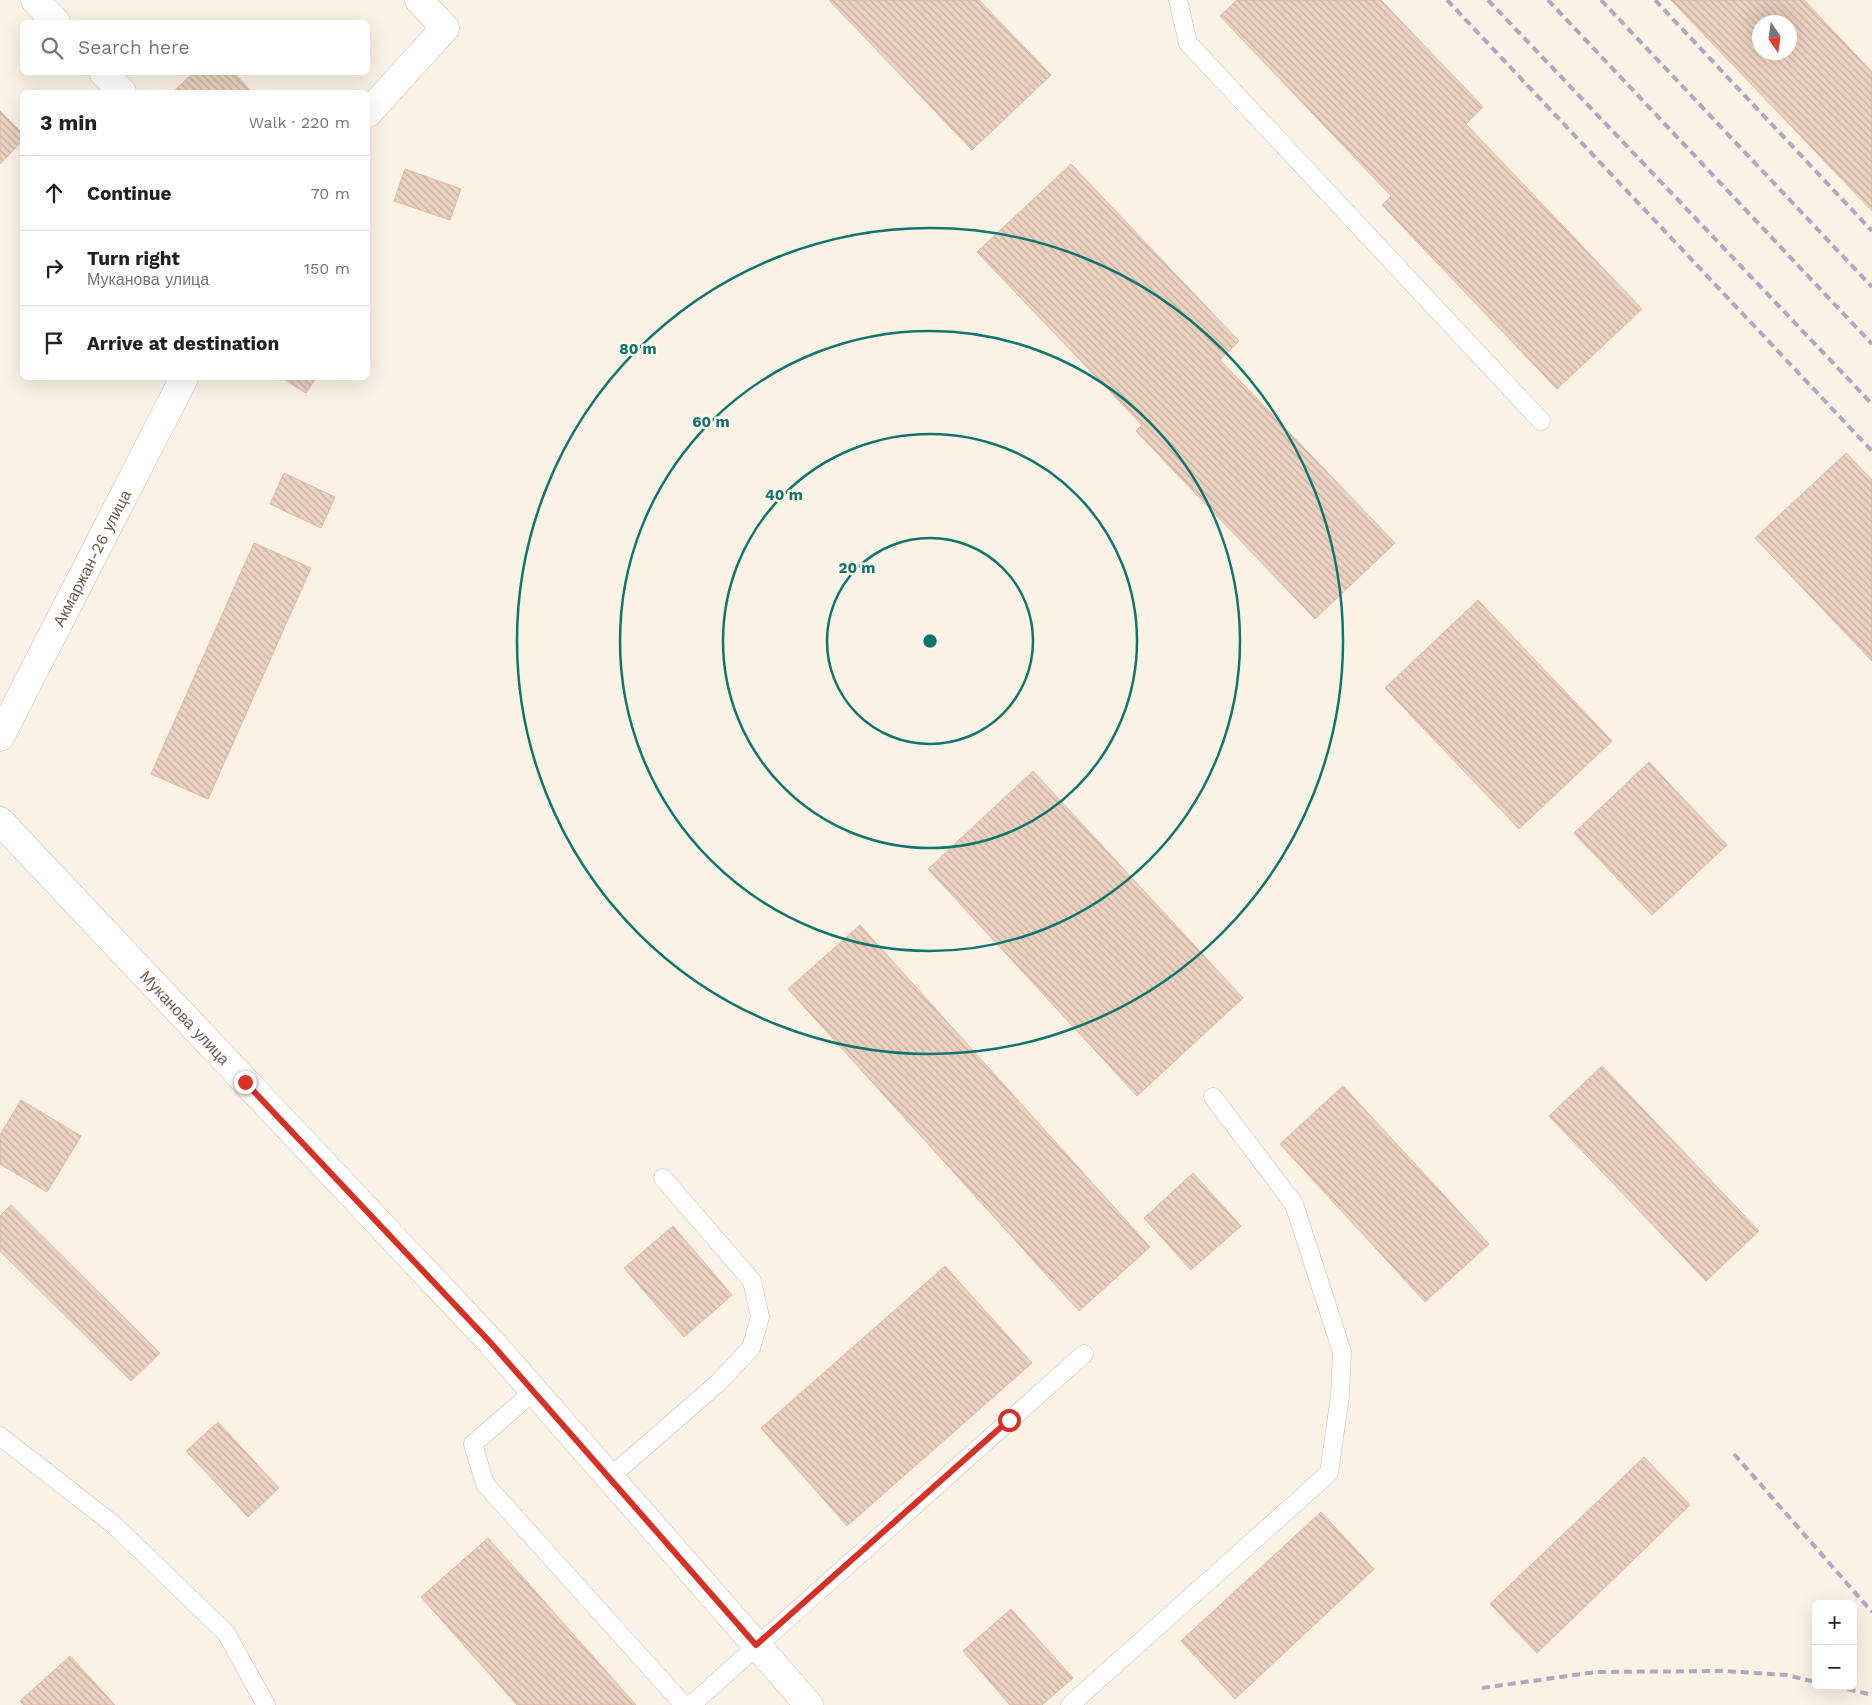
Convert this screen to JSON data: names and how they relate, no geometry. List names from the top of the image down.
{
  "streets": {
    "street": ["Акмаржан-26 улица", "Муканова улица"]
  },
  "north": "bottom",
  "page": {
    "search": "Search here",
    "heading": ["3 min", "Walk · 220 m"],
    "list": [
      ["Continue", "70 m"],
      ["Turn right", "Муканова улица", "150 m"],
      "Arrive at destination"
    ],
    "map_buttons": ["+", "−"]
  },
  "rings": [
    "80 m",
    "60 m",
    "40 m",
    "20 m"
  ]
}
